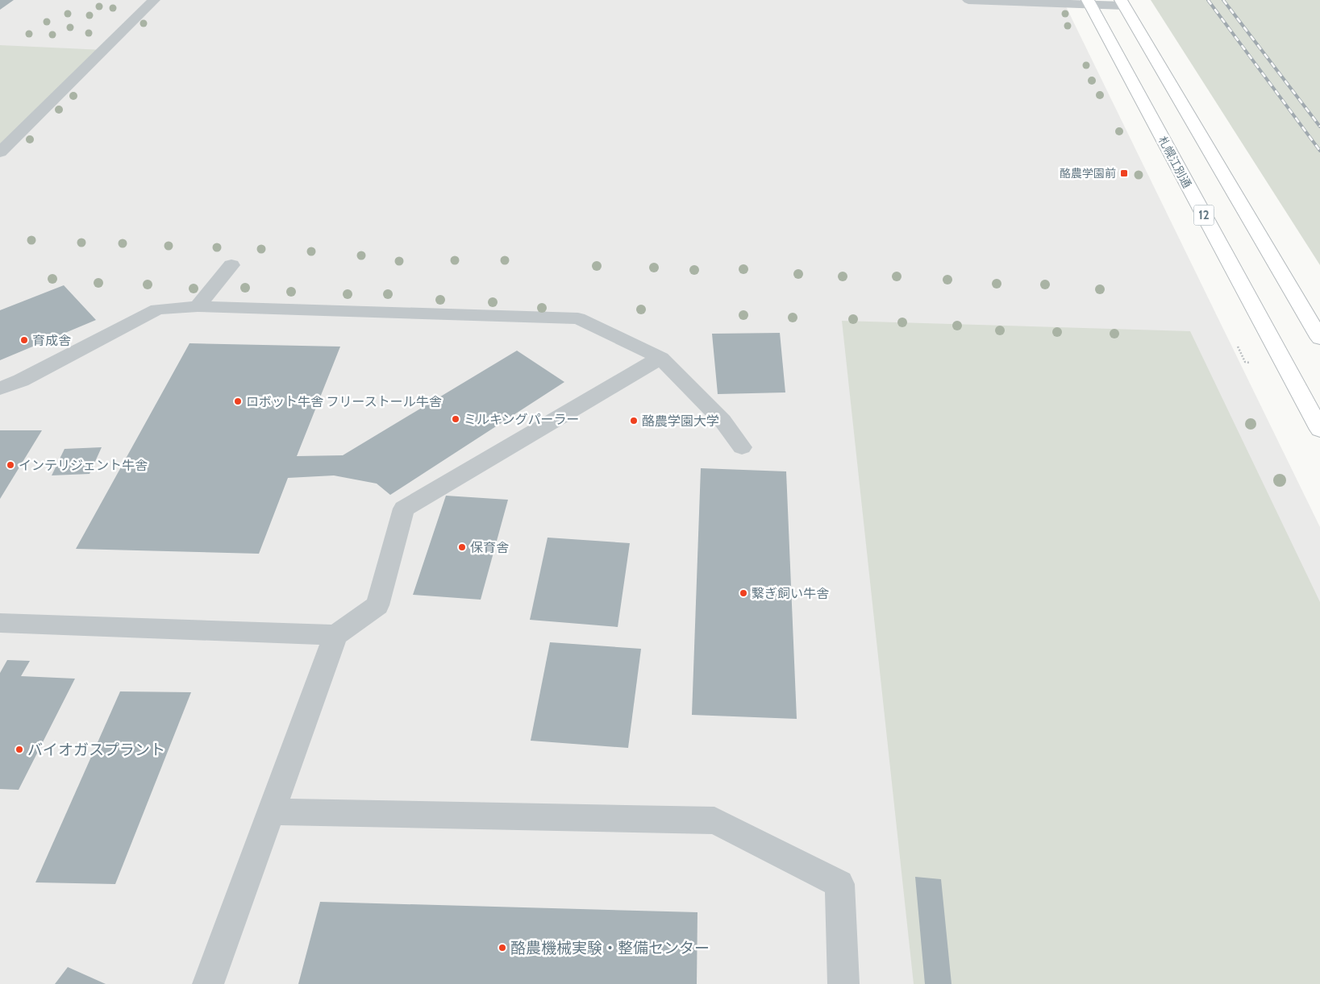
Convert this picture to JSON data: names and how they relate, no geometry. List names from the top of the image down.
{
  "streets": {
    "highway": ["札幌江別通", "12"]
  },
  "places": {
    "transit": ["酪農学園前"],
    "other": [
      "育成舎",
      "ロボット牛舎 フリーストール牛舎",
      "ミルキングパーラー",
      "酪農学園大学",
      "インテリジェント牛舎",
      "保育舎",
      "繋ぎ飼い牛舎",
      "バイオガスプラント",
      "酪農機械実験・整備センター"
    ]
  }
}
